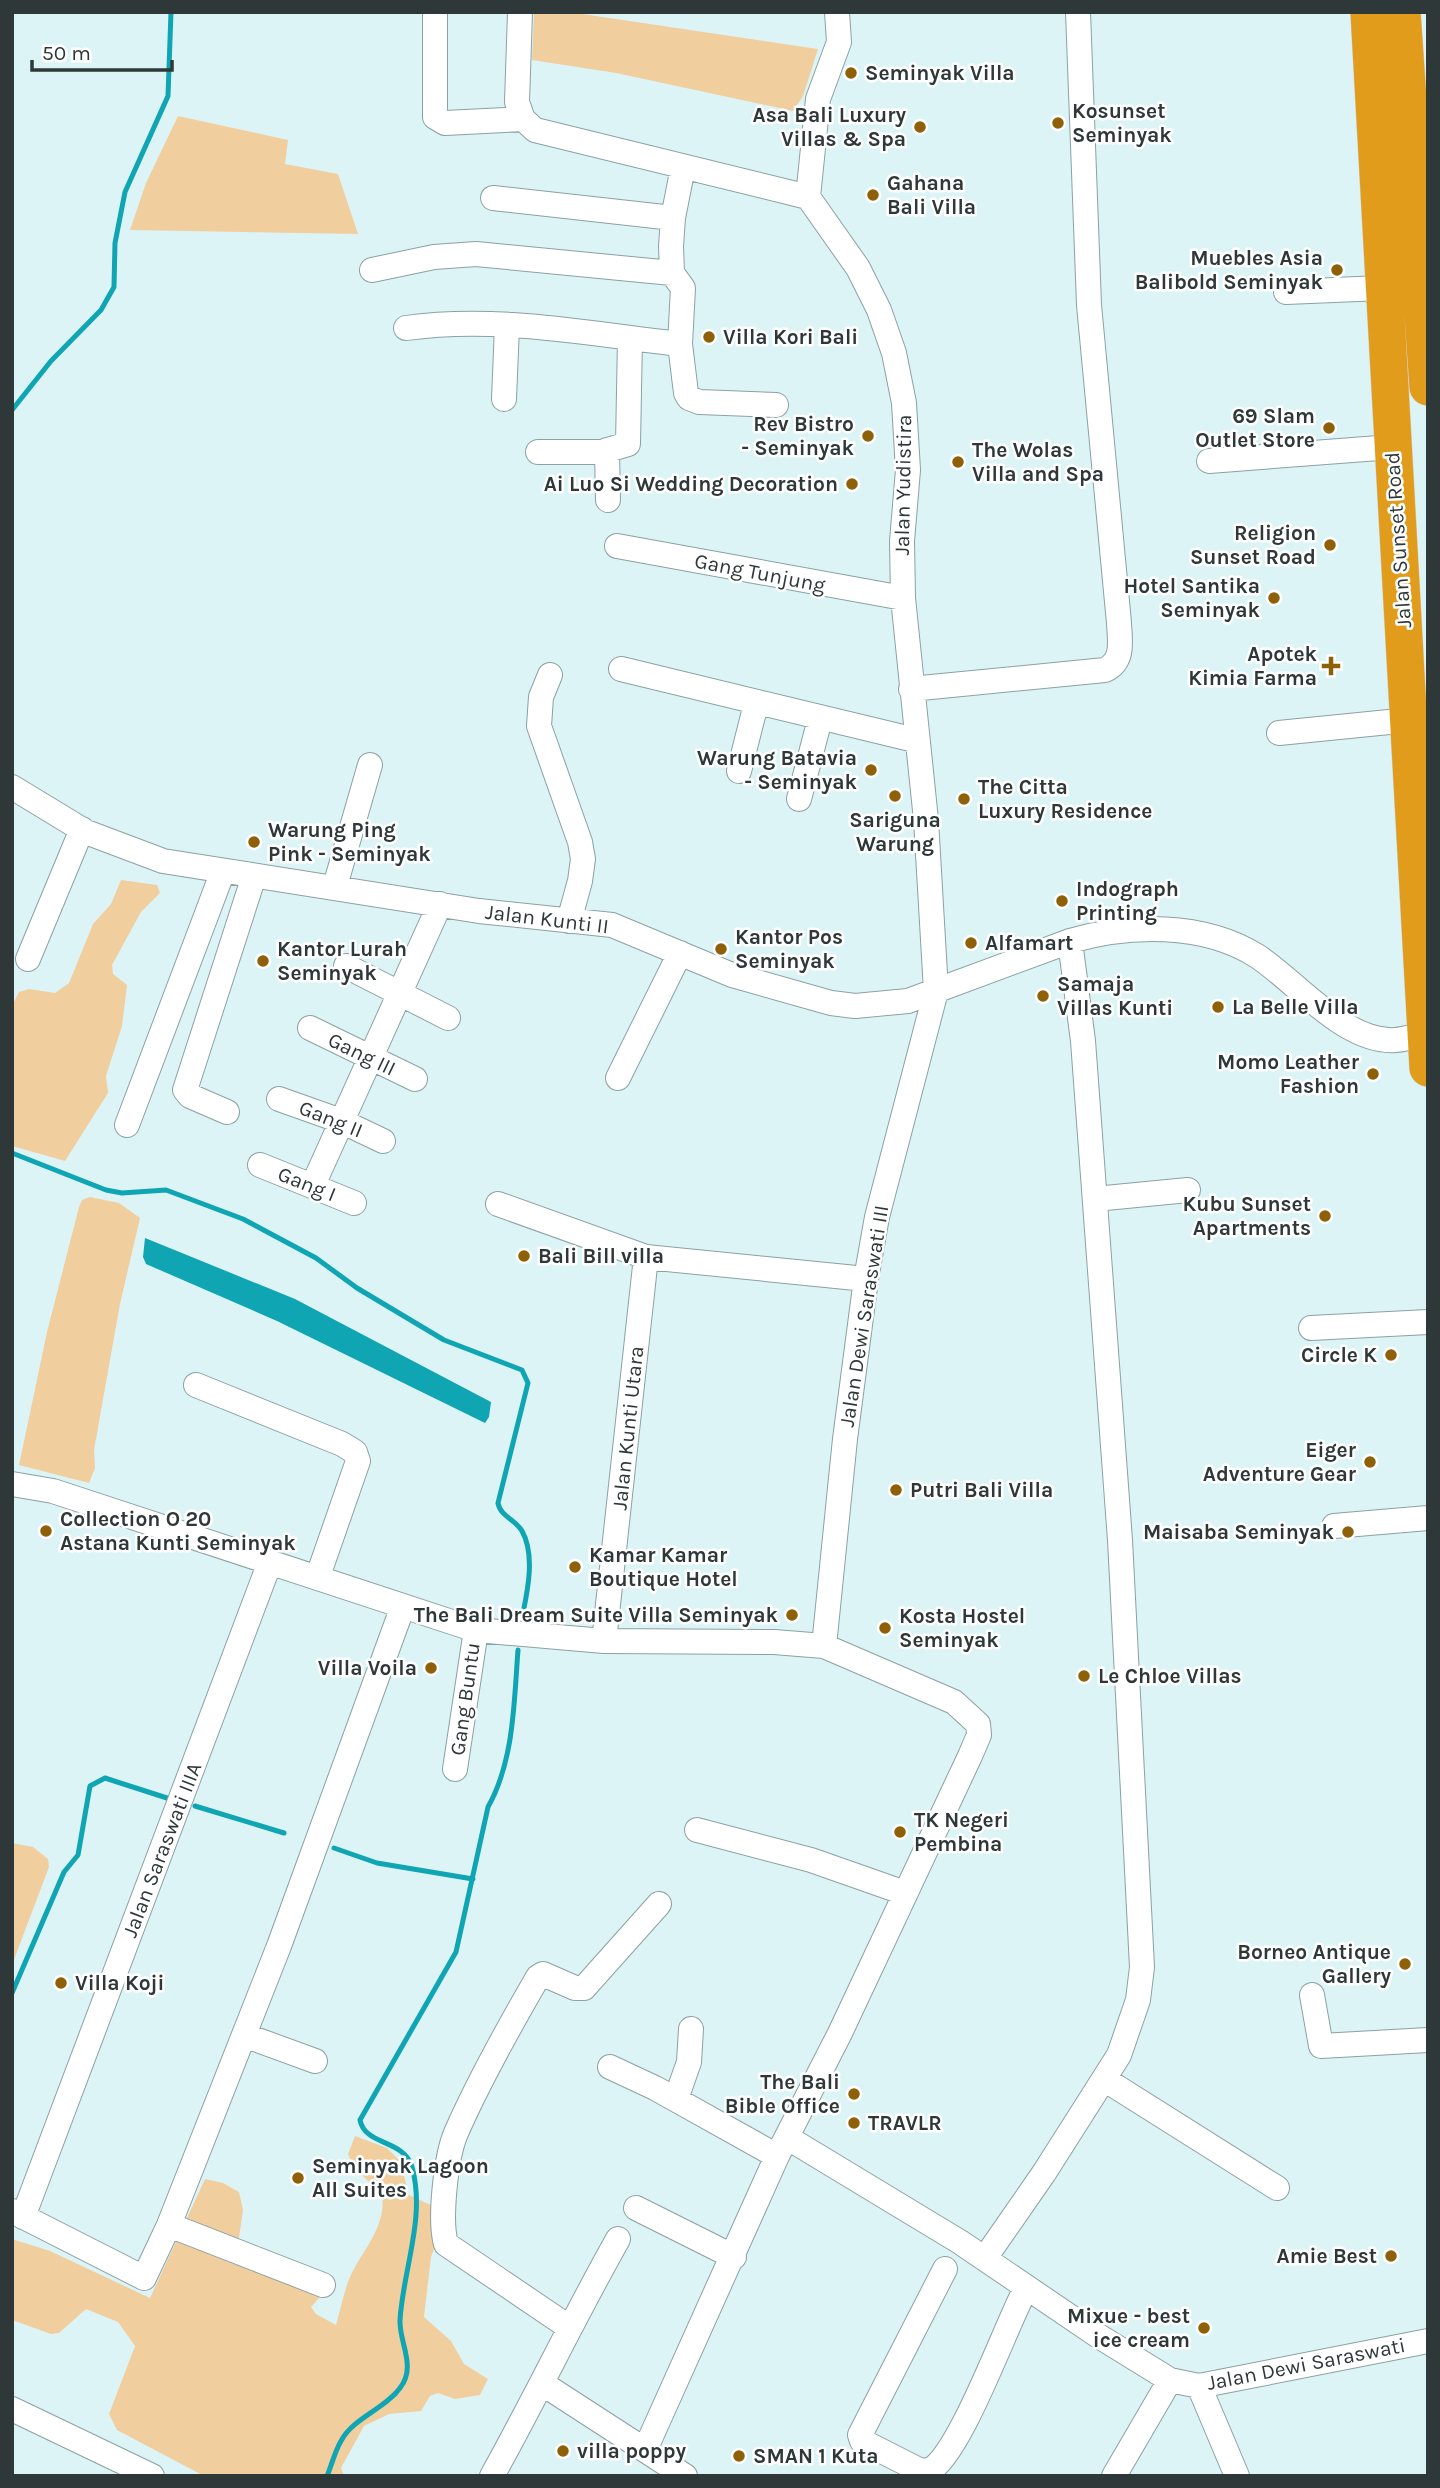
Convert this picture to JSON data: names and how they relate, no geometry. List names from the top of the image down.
{
  "streets": {
    "highway": ["Jalan Sunset Road"],
    "street": [
      "Jalan Yudistira",
      "Gang Tunjung",
      "Jalan Kunti II",
      "Gang III",
      "Gang II",
      "Gang I",
      "Jalan Dewi Saraswati III",
      "Jalan Kunti Utara",
      "Gang Buntu",
      "Jalan Saraswati IIIA",
      "Jalan Dewi Saraswati"
    ]
  },
  "crossings": [
    ["Jalan Yudistira", "Gang Tunjung"],
    ["Jalan Yudistira", "Jalan Kunti II"],
    ["Jalan Yudistira", "Jalan Dewi Saraswati III"],
    ["Jalan Sunset Road", "Jalan Kunti II"],
    ["Jalan Kunti II", "Jalan Dewi Saraswati III"]
  ],
  "places": {
    "other": [
      "Seminyak Villa",
      "Kosunset Seminyak",
      "Asa Bali Luxury Villas & Spa",
      "Gahana Bali Villa",
      "Muebles Asia Balibold Seminyak",
      "Villa Kori Bali",
      "69 Slam Outlet Store",
      "Rev Bistro - Seminyak",
      "The Wolas Villa and Spa",
      "Ai Luo Si Wedding Decoration",
      "Religion Sunset Road",
      "Hotel Santika Seminyak",
      "Warung Batavia - Seminyak",
      "Sariguna Warung",
      "The Citta Luxury Residence",
      "Warung Ping Pink - Seminyak",
      "Indograph Printing",
      "Alfamart",
      "Kantor Pos Seminyak",
      "Kantor Lurah Seminyak",
      "Samaja Villas Kunti",
      "La Belle Villa",
      "Momo Leather Fashion",
      "Kubu Sunset Apartments",
      "Bali Bill villa",
      "Circle K",
      "Eiger Adventure Gear",
      "Putri Bali Villa",
      "Collection O 20 Astana Kunti Seminyak",
      "Maisaba Seminyak",
      "Kamar Kamar Boutique Hotel",
      "The Bali Dream Suite Villa Seminyak",
      "Kosta Hostel Seminyak",
      "Villa Voila",
      "Le Chloe Villas",
      "TK Negeri Pembina",
      "Borneo Antique Gallery",
      "Villa Koji",
      "The Bali Bible Office",
      "TRAVLR",
      "Seminyak Lagoon All Suites",
      "Amie Best",
      "Mixue - best ice cream",
      "villa poppy",
      "SMAN 1 Kuta"
    ],
    "health": ["Apotek Kimia Farma"]
  },
  "scale_bar": "50 m"
}
